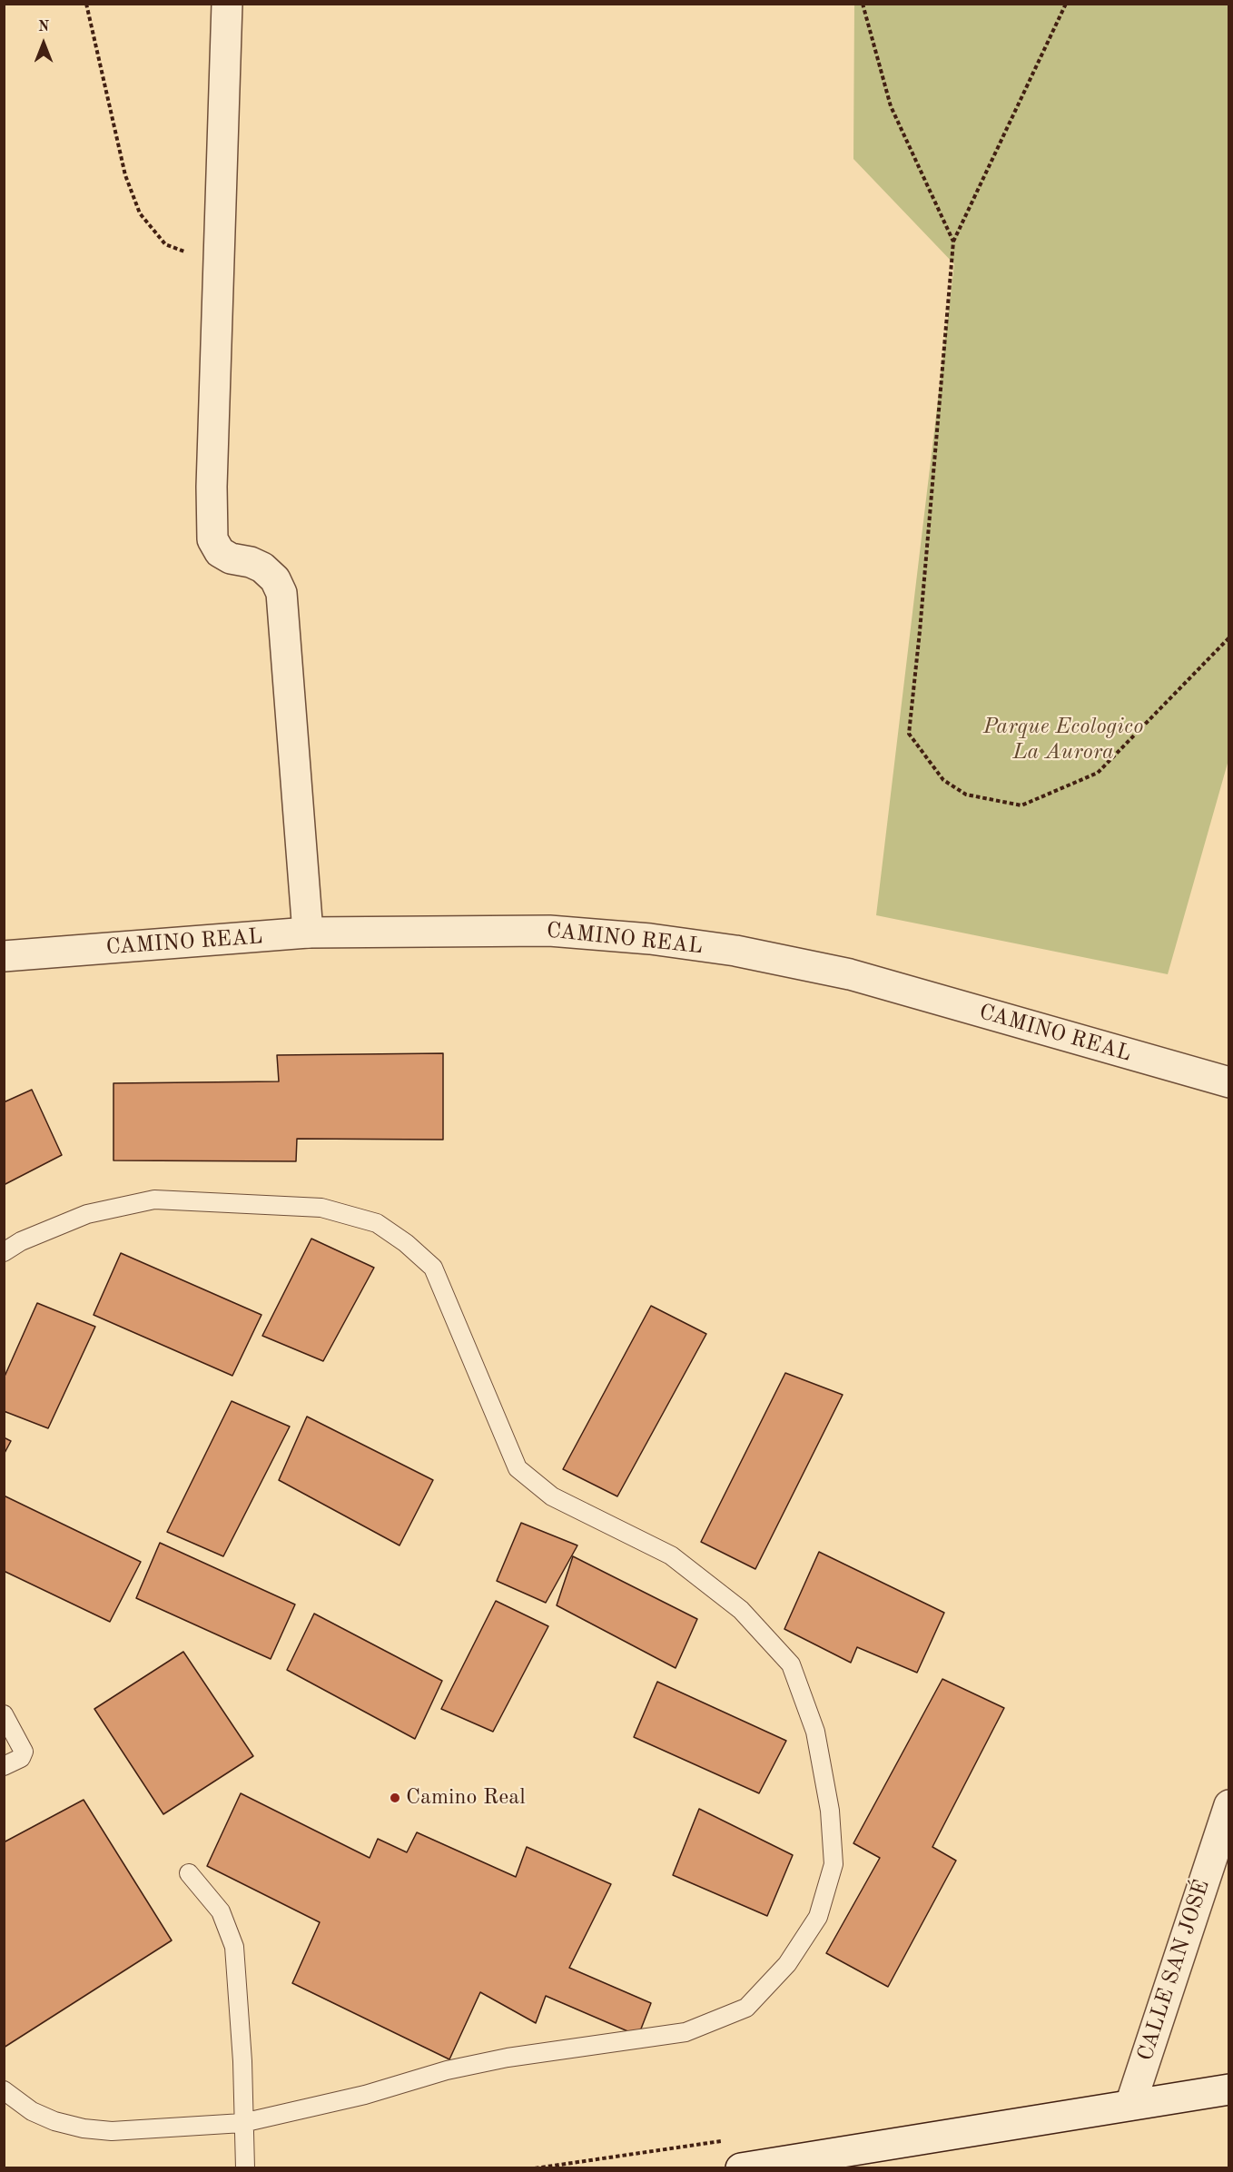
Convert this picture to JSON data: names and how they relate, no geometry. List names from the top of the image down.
{
  "streets": {
    "street": ["CAMINO REAL", "CALLE SAN JOSÉ"]
  },
  "parks": ["Parque Ecologico La Aurora"],
  "places": ["Camino Real"],
  "north": "top"
}
